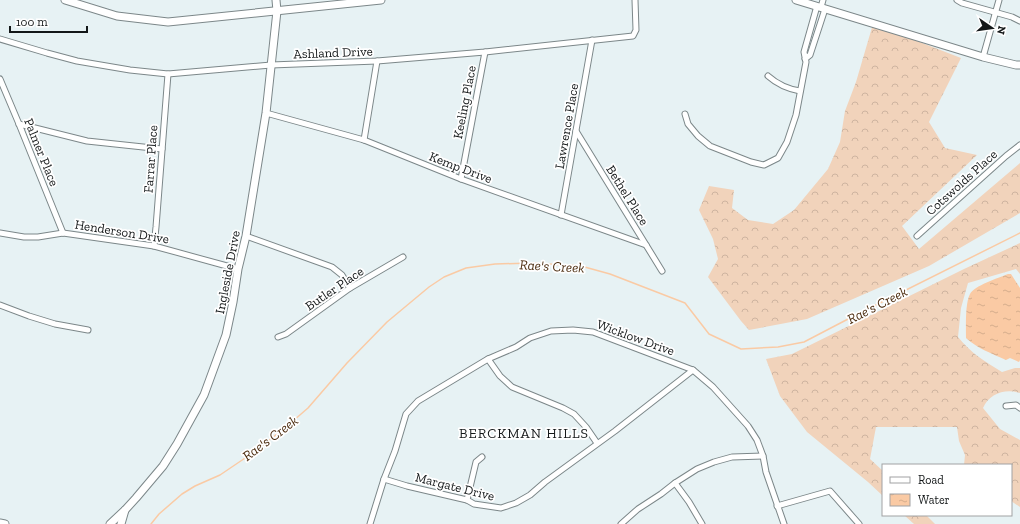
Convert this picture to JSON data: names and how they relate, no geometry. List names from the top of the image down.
{
  "streets": {
    "street": [
      "Ashland Drive",
      "Keeling Place",
      "Lawrence Place",
      "Palmer Place",
      "Farrar Place",
      "Kemp Drive",
      "Cotswolds Place",
      "Bethel Place",
      "Henderson Drive",
      "Ingleside Drive",
      "Butler Place",
      "Wicklow Drive",
      "Margate Drive"
    ]
  },
  "crossings": [
    ["Ashland Drive", "Keeling Place"],
    ["Ashland Drive", "Lawrence Place"],
    ["Ashland Drive", "Farrar Place"],
    ["Ashland Drive", "Ingleside Drive"],
    ["Keeling Place", "Kemp Drive"],
    ["Lawrence Place", "Kemp Drive"],
    ["Lawrence Place", "Bethel Place"],
    ["Palmer Place", "Henderson Drive"],
    ["Farrar Place", "Henderson Drive"],
    ["Kemp Drive", "Bethel Place"],
    ["Kemp Drive", "Ingleside Drive"],
    ["Henderson Drive", "Ingleside Drive"],
    ["Wicklow Drive", "Margate Drive"]
  ],
  "districts": ["BERCKMAN HILLS"],
  "water": ["Rae's Creek"],
  "legend": ["Road", "Water"],
  "scale_bar": "100 m",
  "north": "right"
}
